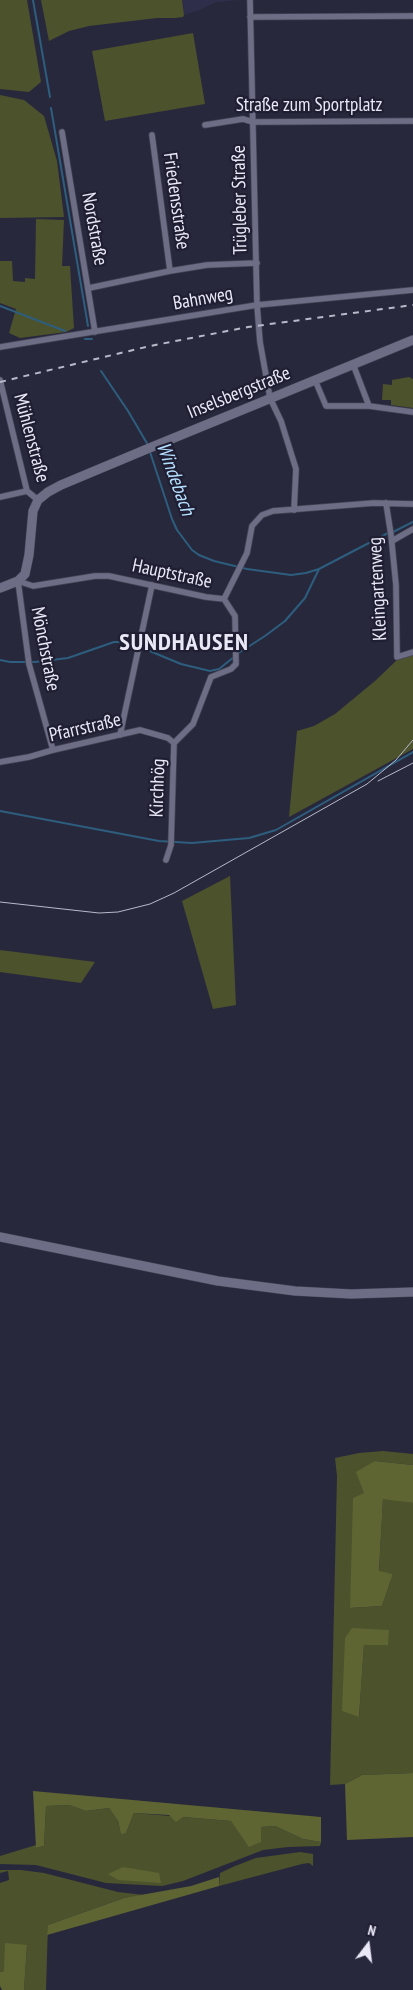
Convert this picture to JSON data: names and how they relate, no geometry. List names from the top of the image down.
{
  "streets": {
    "street": [
      "Straße zum Sportplatz",
      "Trügleber Straße",
      "Friedensstraße",
      "Nordstraße",
      "Bahnweg",
      "Inselsbergstraße",
      "Mühlenstraße",
      "Hauptstraße",
      "Kleingartenweg",
      "Mönchstraße",
      "Pfarrstraße",
      "Kirchhög"
    ]
  },
  "crossings": [
    ["Straße zum Sportplatz", "Trügleber Straße"],
    ["Trügleber Straße", "Bahnweg"],
    ["Trügleber Straße", "Inselsbergstraße"],
    ["Trügleber Straße", "Hauptstraße"],
    ["Nordstraße", "Bahnweg"],
    ["Inselsbergstraße", "Mühlenstraße"],
    ["Hauptstraße", "Kleingartenweg"],
    ["Hauptstraße", "Mönchstraße"],
    ["Hauptstraße", "Kirchhög"],
    ["Mönchstraße", "Pfarrstraße"],
    ["Pfarrstraße", "Kirchhög"]
  ],
  "districts": ["SUNDHAUSEN"],
  "water": ["Windebach"],
  "north": "top"
}
